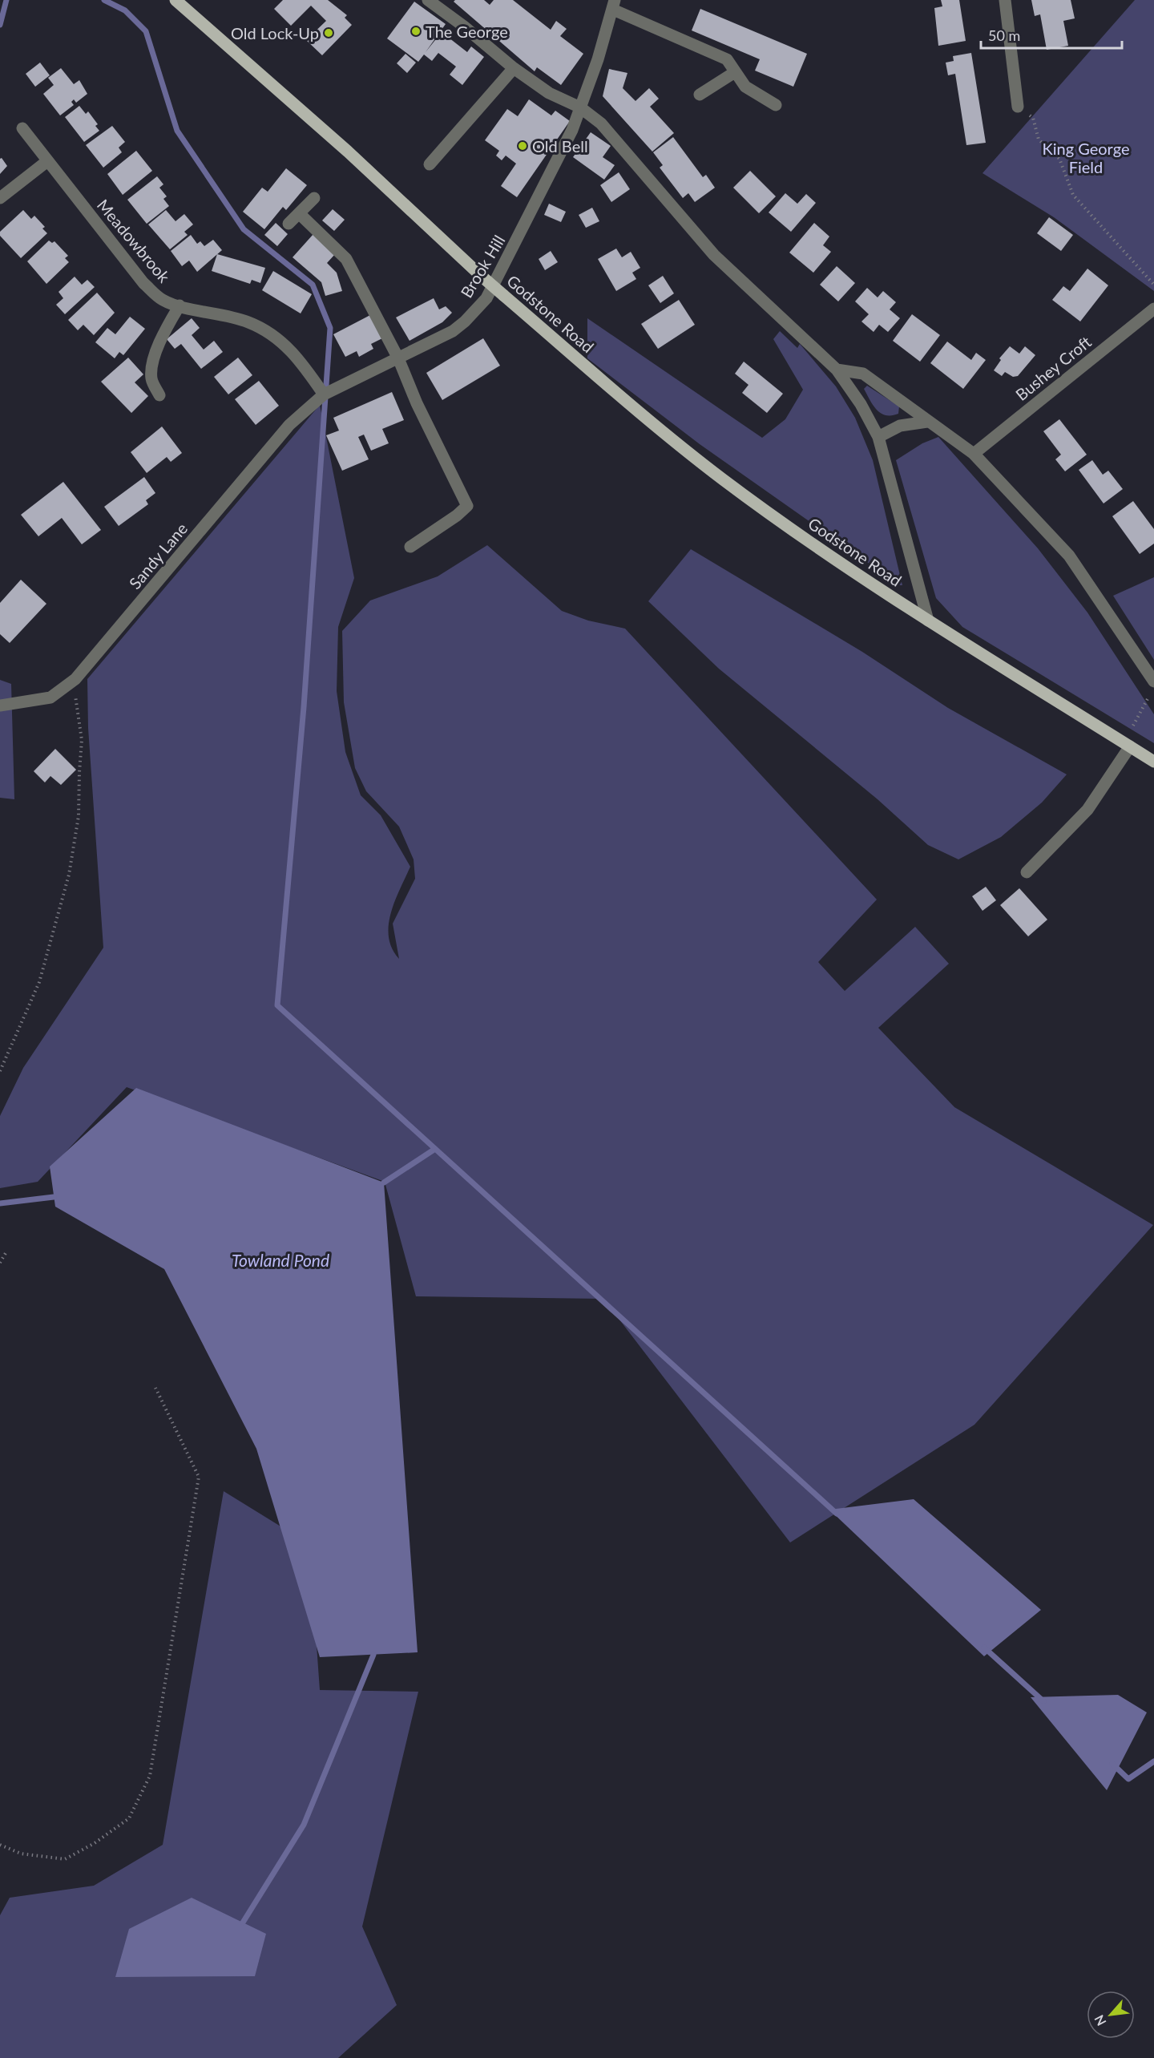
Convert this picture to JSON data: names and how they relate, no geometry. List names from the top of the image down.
{
  "streets": {
    "main road": ["Godstone Road"],
    "street": [
      "Meadowbrook",
      "Brook Hill",
      "Bushey Croft",
      "Sandy Lane"
    ]
  },
  "crossings": [
    ["Meadowbrook", "Brook Hill"],
    ["Meadowbrook", "Sandy Lane"],
    ["Brook Hill", "Godstone Road"],
    ["Brook Hill", "Sandy Lane"]
  ],
  "water": ["Towland Pond"],
  "parks": ["King George Field"],
  "places": ["The George", "Old Lock-Up", "Old Bell"],
  "scale_bar": "50 m",
  "north": "bottom left"
}
